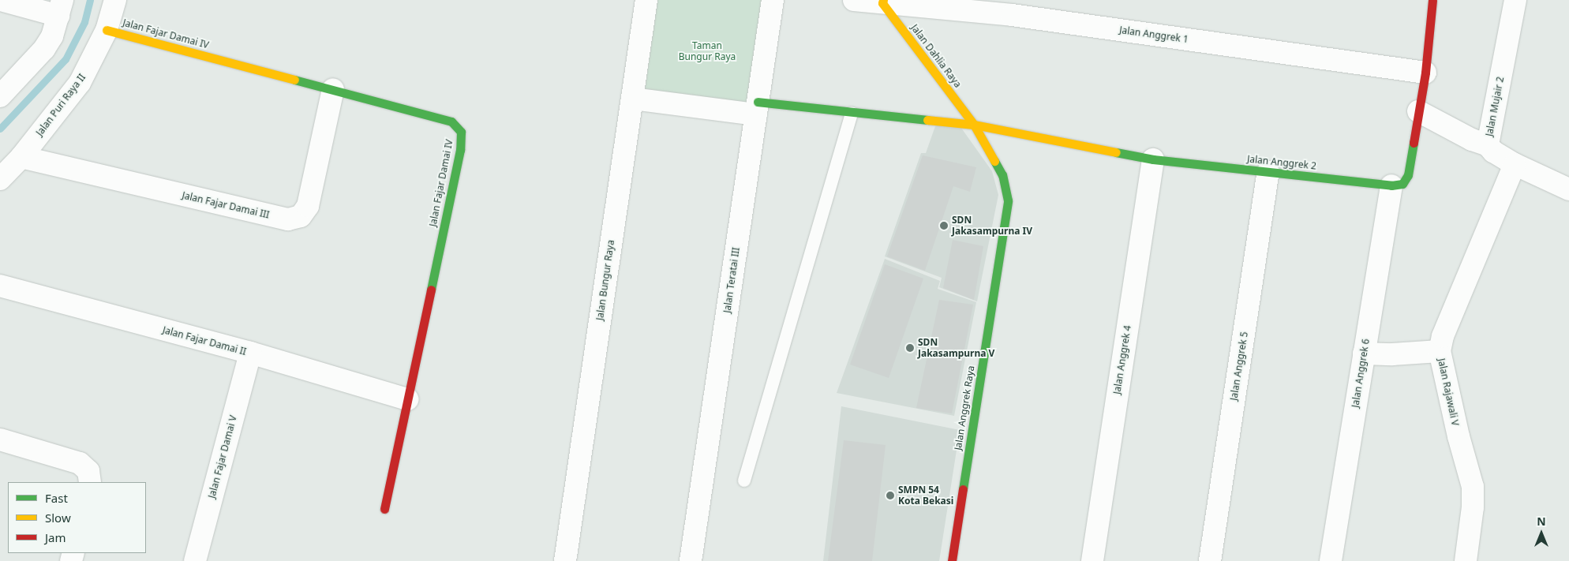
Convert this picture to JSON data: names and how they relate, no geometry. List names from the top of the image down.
{
  "streets": {
    "street": [
      "Jalan Fajar Damai IV",
      "Jalan Anggrek 1",
      "Jalan Dahlia Raya",
      "Jalan Puri Raya II",
      "Jalan Mujair 2",
      "Jalan Anggrek 2",
      "Jalan Fajar Damai III",
      "Jalan Bungur Raya",
      "Jalan Teratai III",
      "Jalan Fajar Damai II",
      "Jalan Anggrek 4",
      "Jalan Anggrek 5",
      "Jalan Anggrek 6",
      "Jalan Rajawali V",
      "Jalan Anggrek Raya",
      "Jalan Fajar Damai V"
    ]
  },
  "crossings": [
    ["Jalan Fajar Damai IV", "Jalan Puri Raya II"],
    ["Jalan Fajar Damai IV", "Jalan Fajar Damai III"],
    ["Jalan Fajar Damai IV", "Jalan Fajar Damai II"],
    ["Jalan Anggrek 1", "Jalan Dahlia Raya"],
    ["Jalan Dahlia Raya", "Jalan Anggrek 2"],
    ["Jalan Dahlia Raya", "Jalan Anggrek Raya"],
    ["Jalan Puri Raya II", "Jalan Fajar Damai III"],
    ["Jalan Mujair 2", "Jalan Rajawali V"],
    ["Jalan Anggrek 2", "Jalan Teratai III"],
    ["Jalan Anggrek 2", "Jalan Anggrek 4"],
    ["Jalan Anggrek 2", "Jalan Anggrek 5"],
    ["Jalan Anggrek 2", "Jalan Anggrek 6"],
    ["Jalan Anggrek 2", "Jalan Anggrek Raya"],
    ["Jalan Fajar Damai II", "Jalan Fajar Damai V"]
  ],
  "parks": ["Taman Bungur Raya"],
  "places": ["SDN Jakasampurna IV", "SDN Jakasampurna V", "SMPN 54 Kota Bekasi"],
  "legend": ["Fast", "Slow", "Jam"],
  "north": "top"
}
